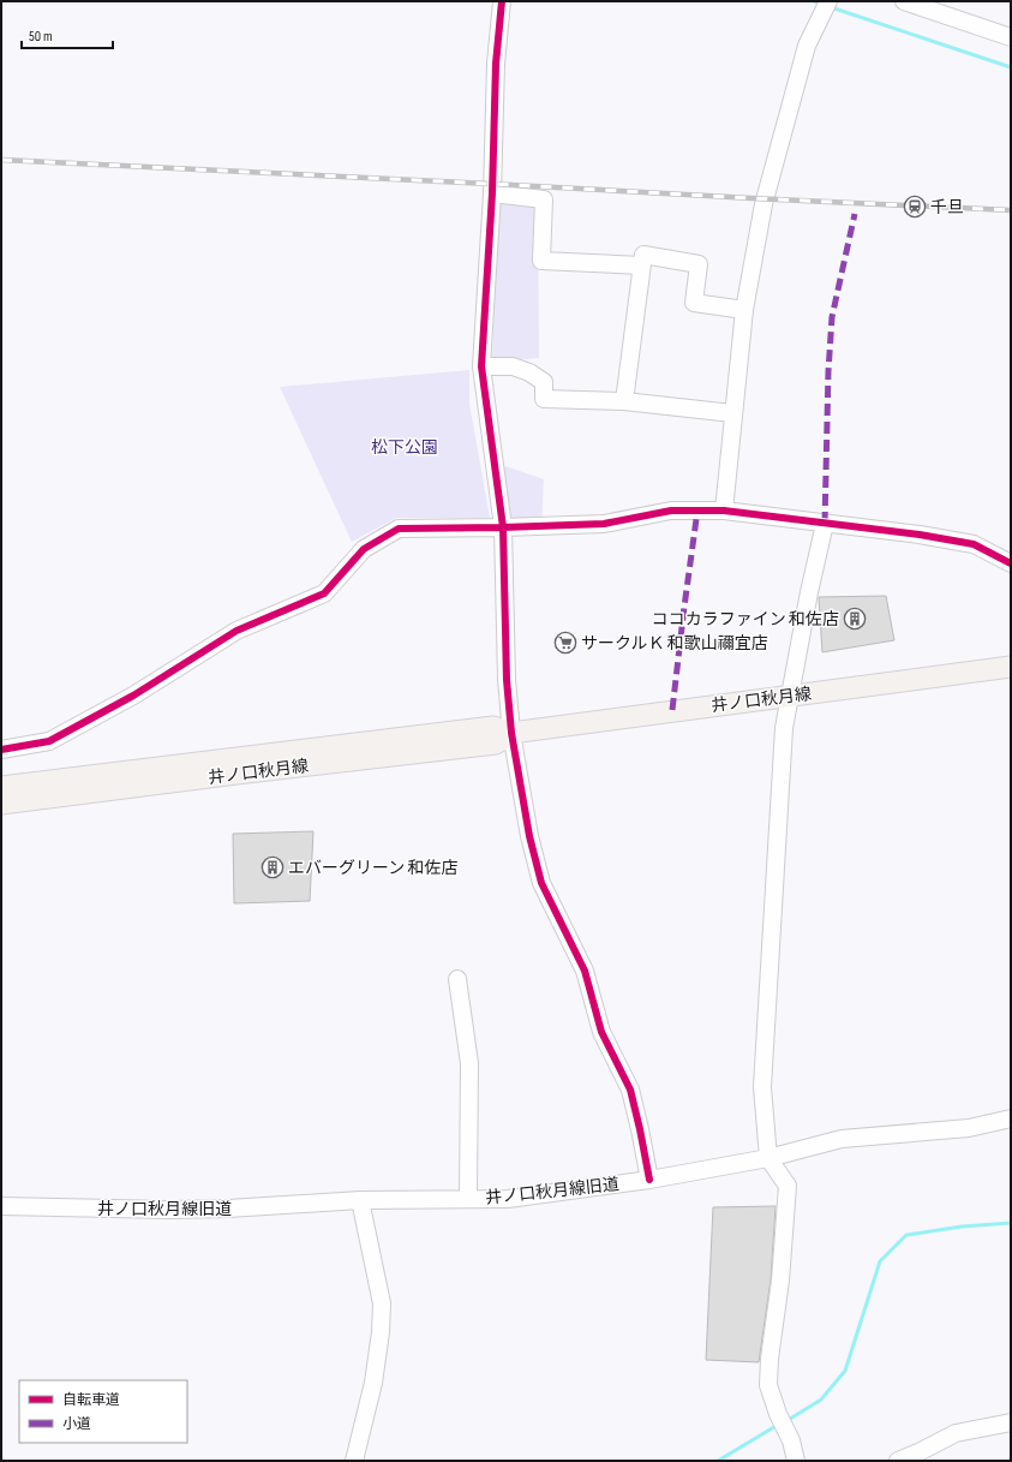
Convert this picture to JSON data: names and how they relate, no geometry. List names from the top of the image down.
{
  "streets": {
    "main road": ["井ノ口秋月線"],
    "street": ["井ノ口秋月線旧道"]
  },
  "parks": ["松下公園"],
  "places": {
    "station": ["千旦"],
    "building": ["ココカラファイン 和佐店", "エバーグリーン 和佐店"],
    "supermarket": ["サークルＫ 和歌山禰宜店"]
  },
  "legend": ["自転車道", "小道"],
  "scale_bar": "50 m"
}
